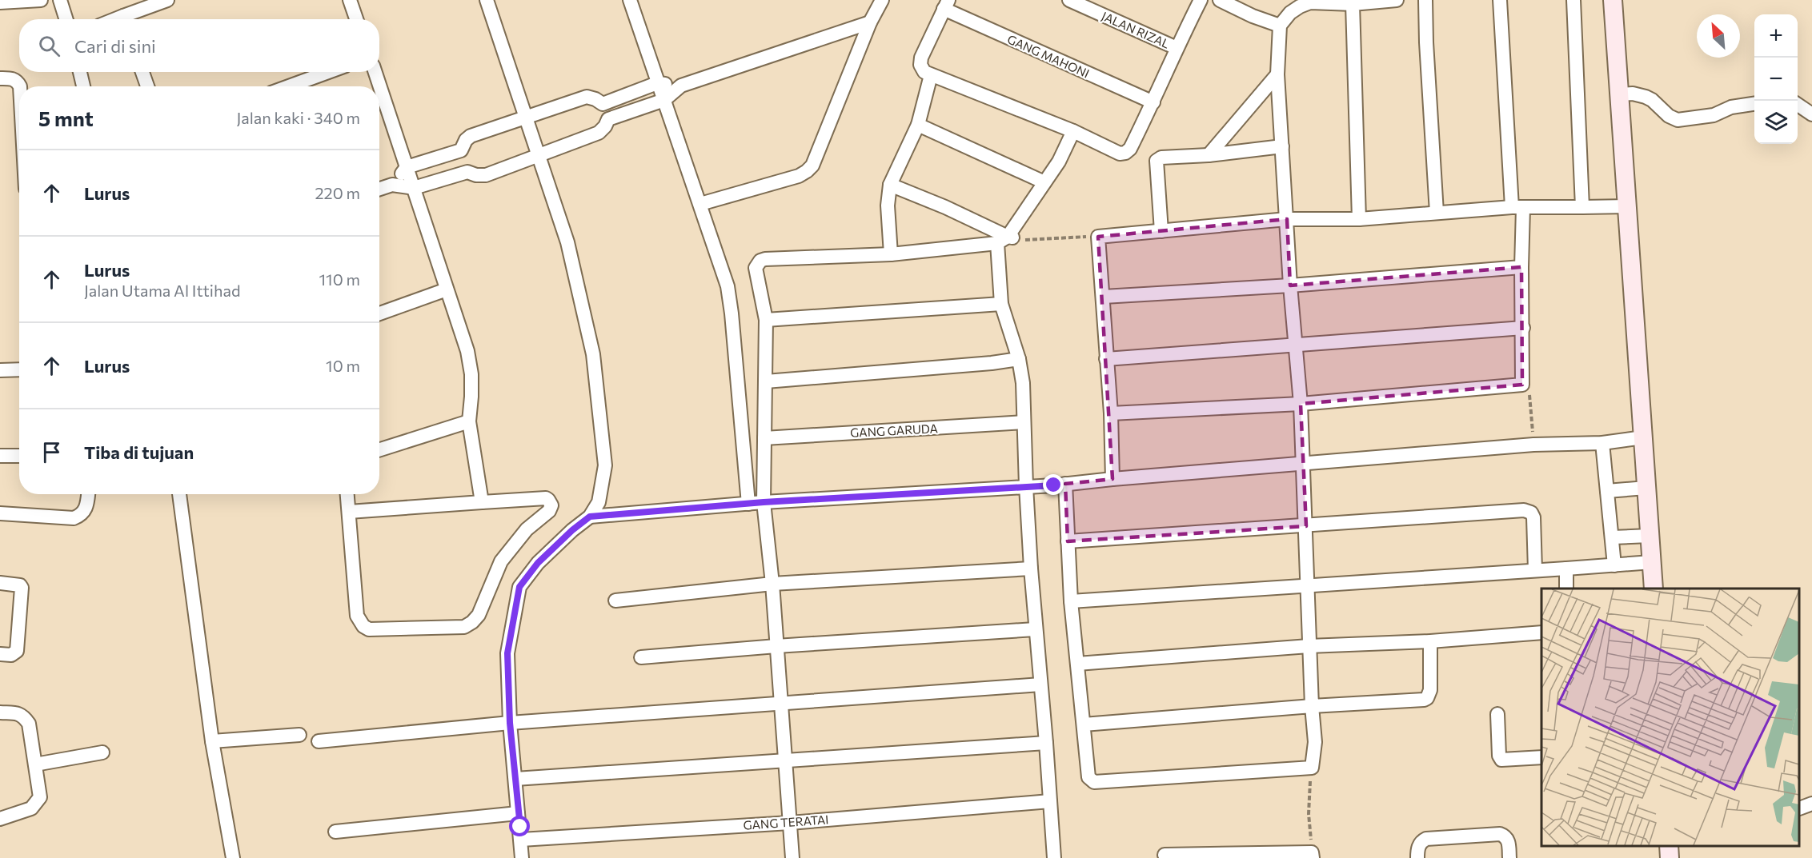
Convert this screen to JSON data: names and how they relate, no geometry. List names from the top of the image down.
{
  "streets": {
    "street": [
      "JALAN RIZAL",
      "GANG MAHONI",
      "GANG GARUDA",
      "GANG TERATAI"
    ]
  },
  "north": "top left",
  "page": {
    "map_buttons": ["+", "−"],
    "search": "Cari di sini",
    "heading": ["5 mnt", "Jalan kaki · 340 m"],
    "list": [
      ["Lurus", "220 m"],
      ["Lurus", "Jalan Utama Al Ittihad", "110 m"],
      ["Lurus", "10 m"],
      "Tiba di tujuan"
    ]
  }
}
